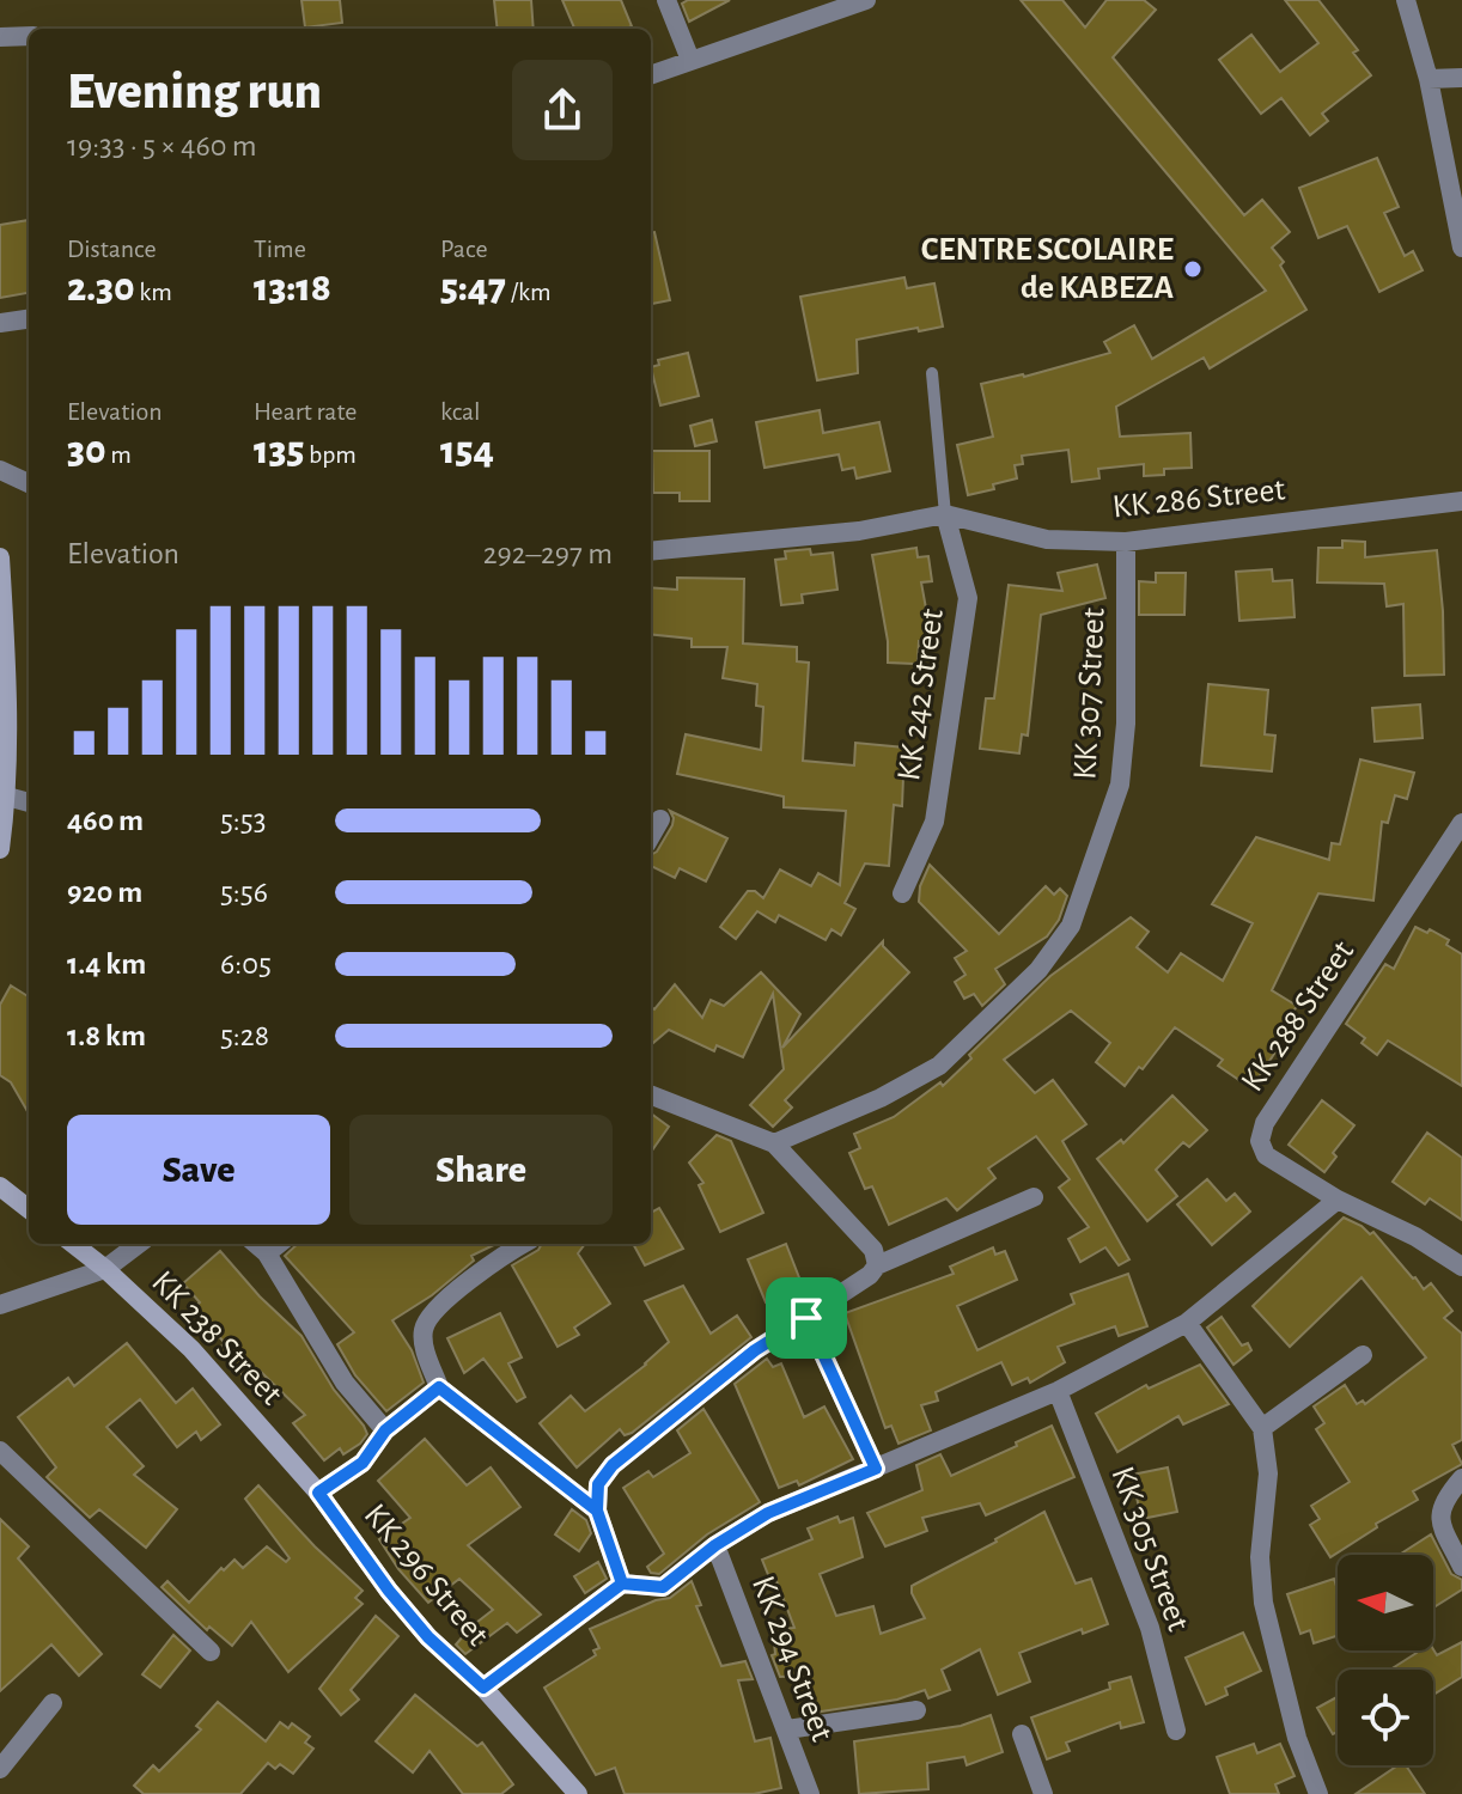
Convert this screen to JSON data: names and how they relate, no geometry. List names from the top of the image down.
{
  "streets": {
    "main road": ["KK 238 Street", "KK 296 Street"],
    "street": [
      "KK 286 Street",
      "KK 307 Street",
      "KK 242 Street",
      "KK 288 Street",
      "KK 305 Street",
      "KK 294 Street"
    ]
  },
  "crossings": [
    ["KK 286 Street", "KK 307 Street"],
    ["KK 286 Street", "KK 242 Street"],
    ["KK 238 Street", "KK 296 Street"]
  ],
  "places": ["CENTRE SCOLAIRE de KABEZA"],
  "north": "left",
  "page": {
    "heading": ["Evening run", "19:33 · 5 × 460 m"],
    "stats": [
      ["Distance", "2.30 km"],
      ["Time", "13:18"],
      ["Pace", "5:47 /km"],
      ["Elevation", "30 m"],
      ["Heart rate", "135 bpm"],
      ["kcal", "154"]
    ],
    "chart": ["Elevation", "292–297 m"],
    "list": [
      {
        "name": "460 m",
        "note": "5:53"
      },
      {
        "name": "920 m",
        "note": "5:56"
      },
      {
        "name": "1.4 km",
        "note": "6:05"
      },
      {
        "name": "1.8 km",
        "note": "5:28"
      }
    ],
    "buttons": ["Save", "Share"]
  }
}
